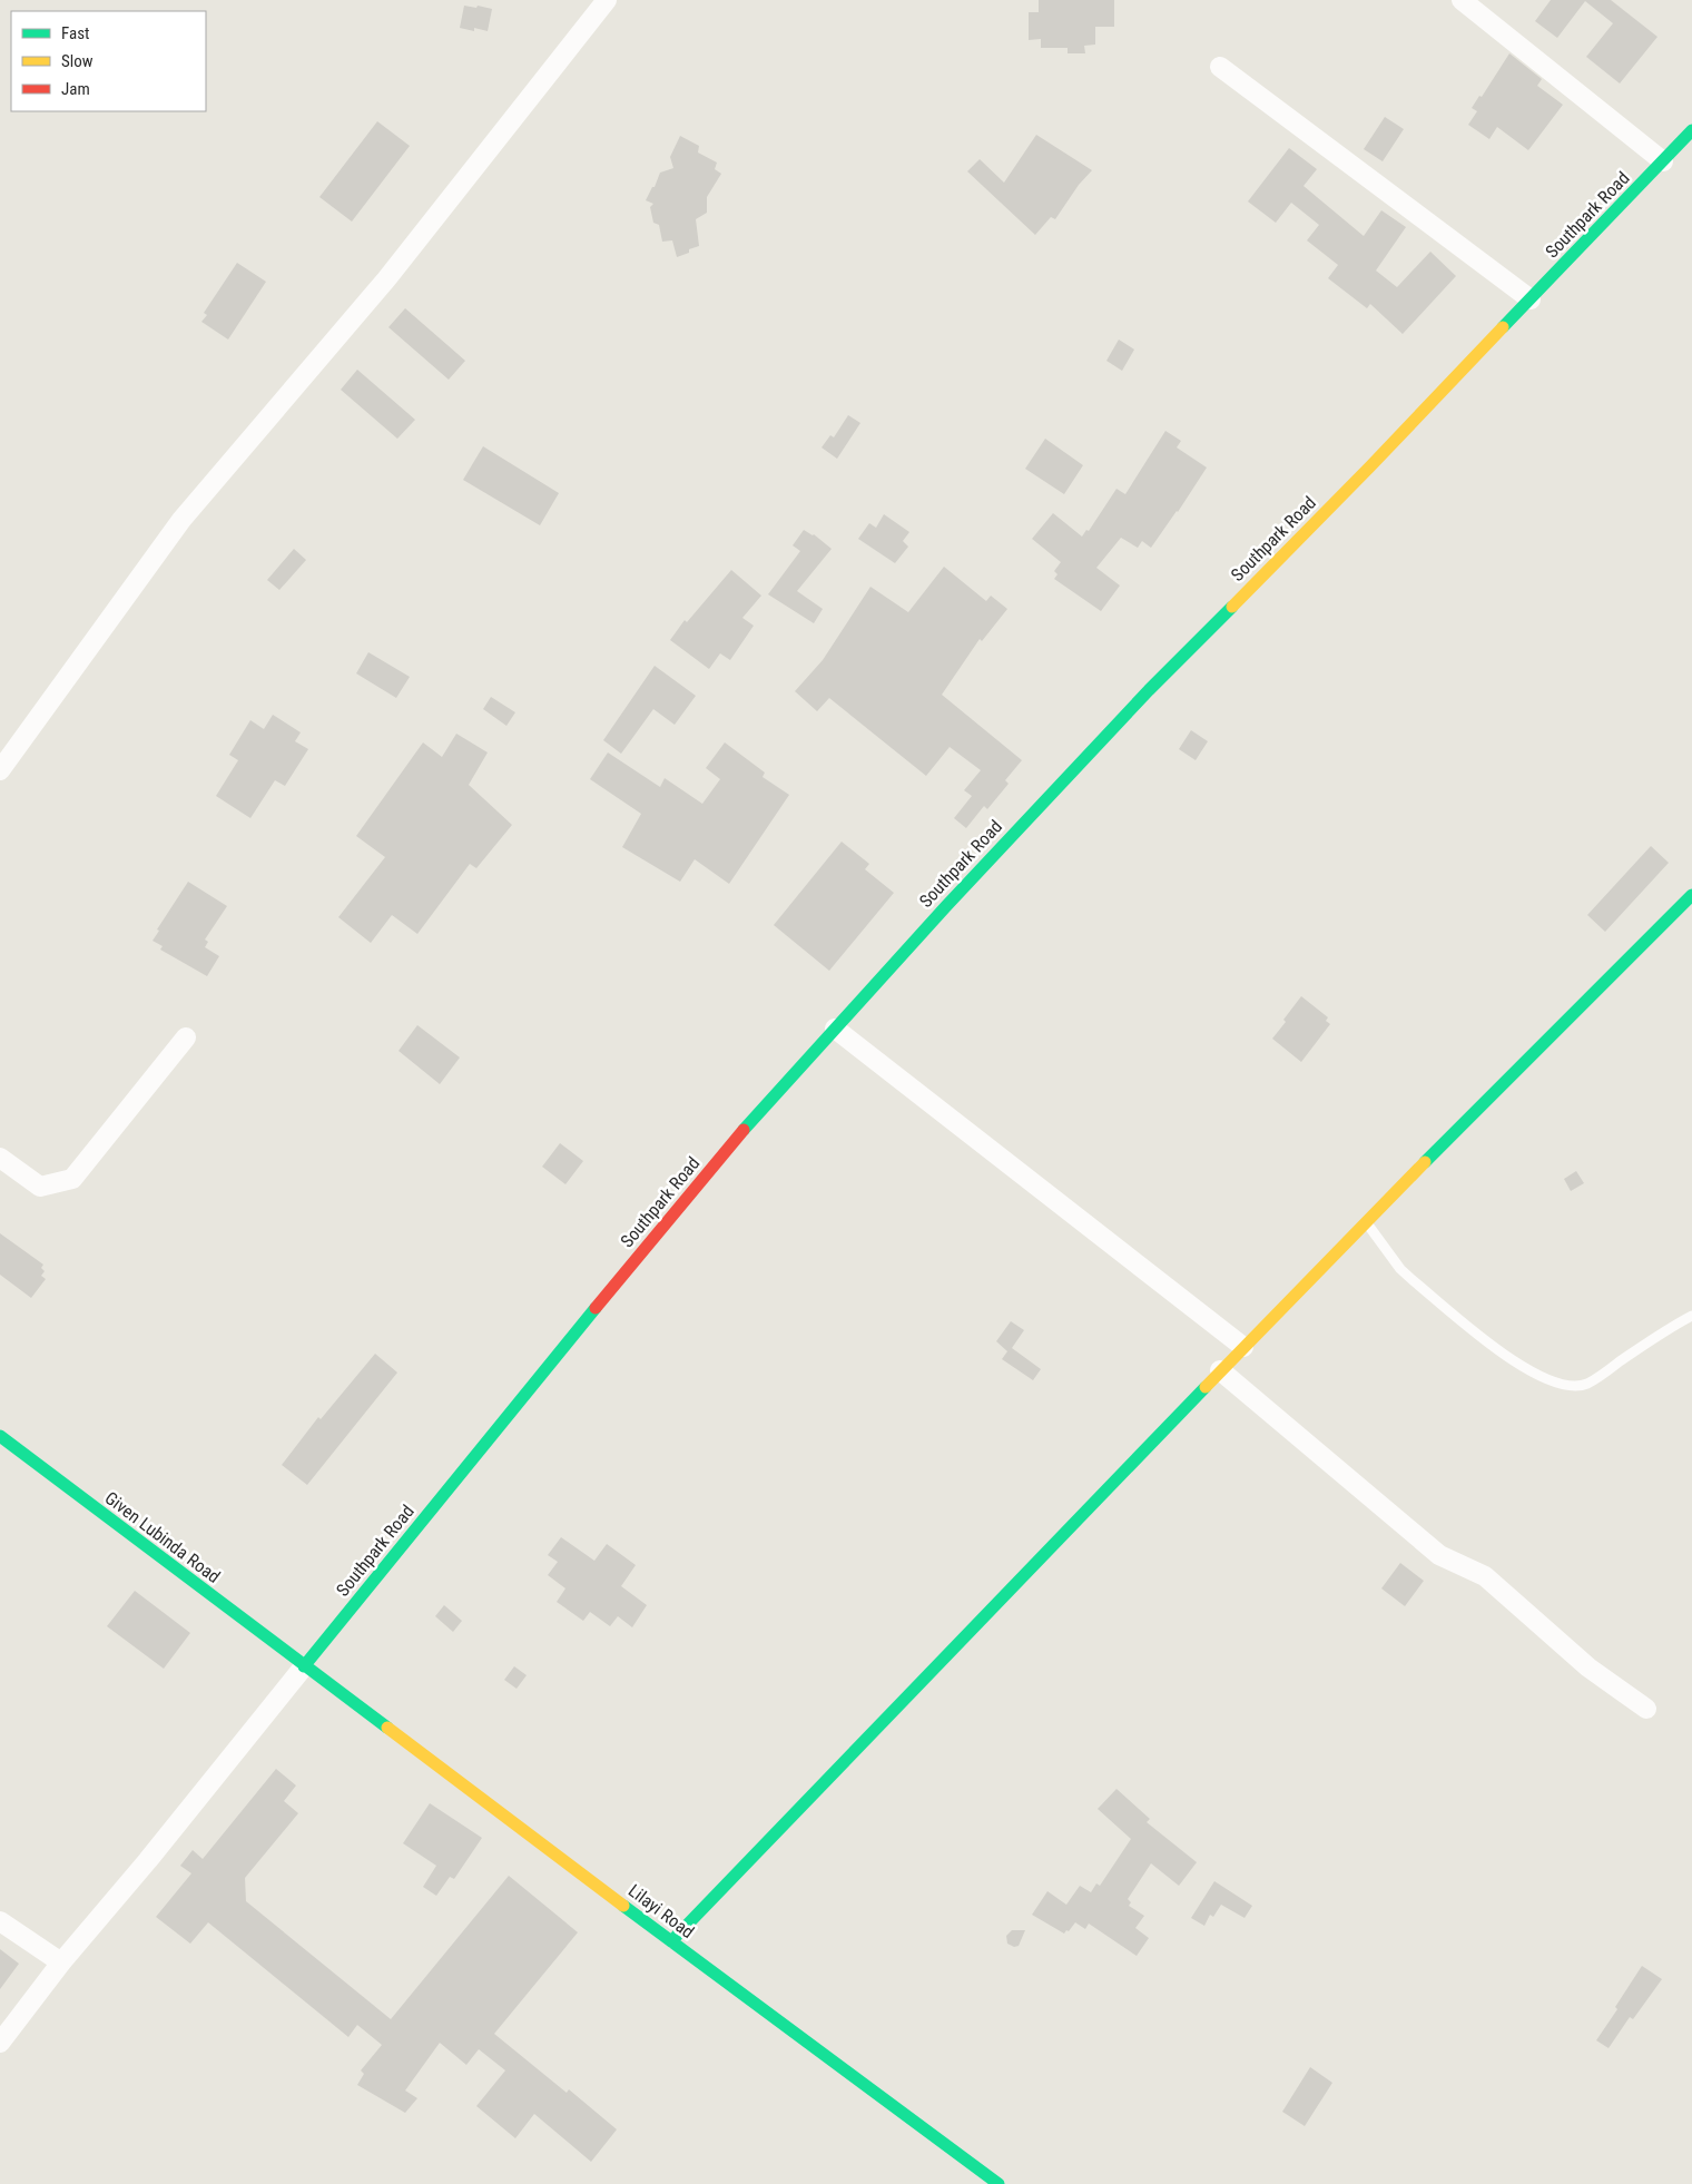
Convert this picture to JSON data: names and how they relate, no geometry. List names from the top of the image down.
{
  "streets": {
    "street": ["Southpark Road", "Given Lubinda Road", "Lilayi Road"]
  },
  "crossings": [
    ["Southpark Road", "Given Lubinda Road"],
    ["Southpark Road", "Lilayi Road"],
    ["Given Lubinda Road", "Lilayi Road"]
  ],
  "legend": ["Fast", "Slow", "Jam"]
}
